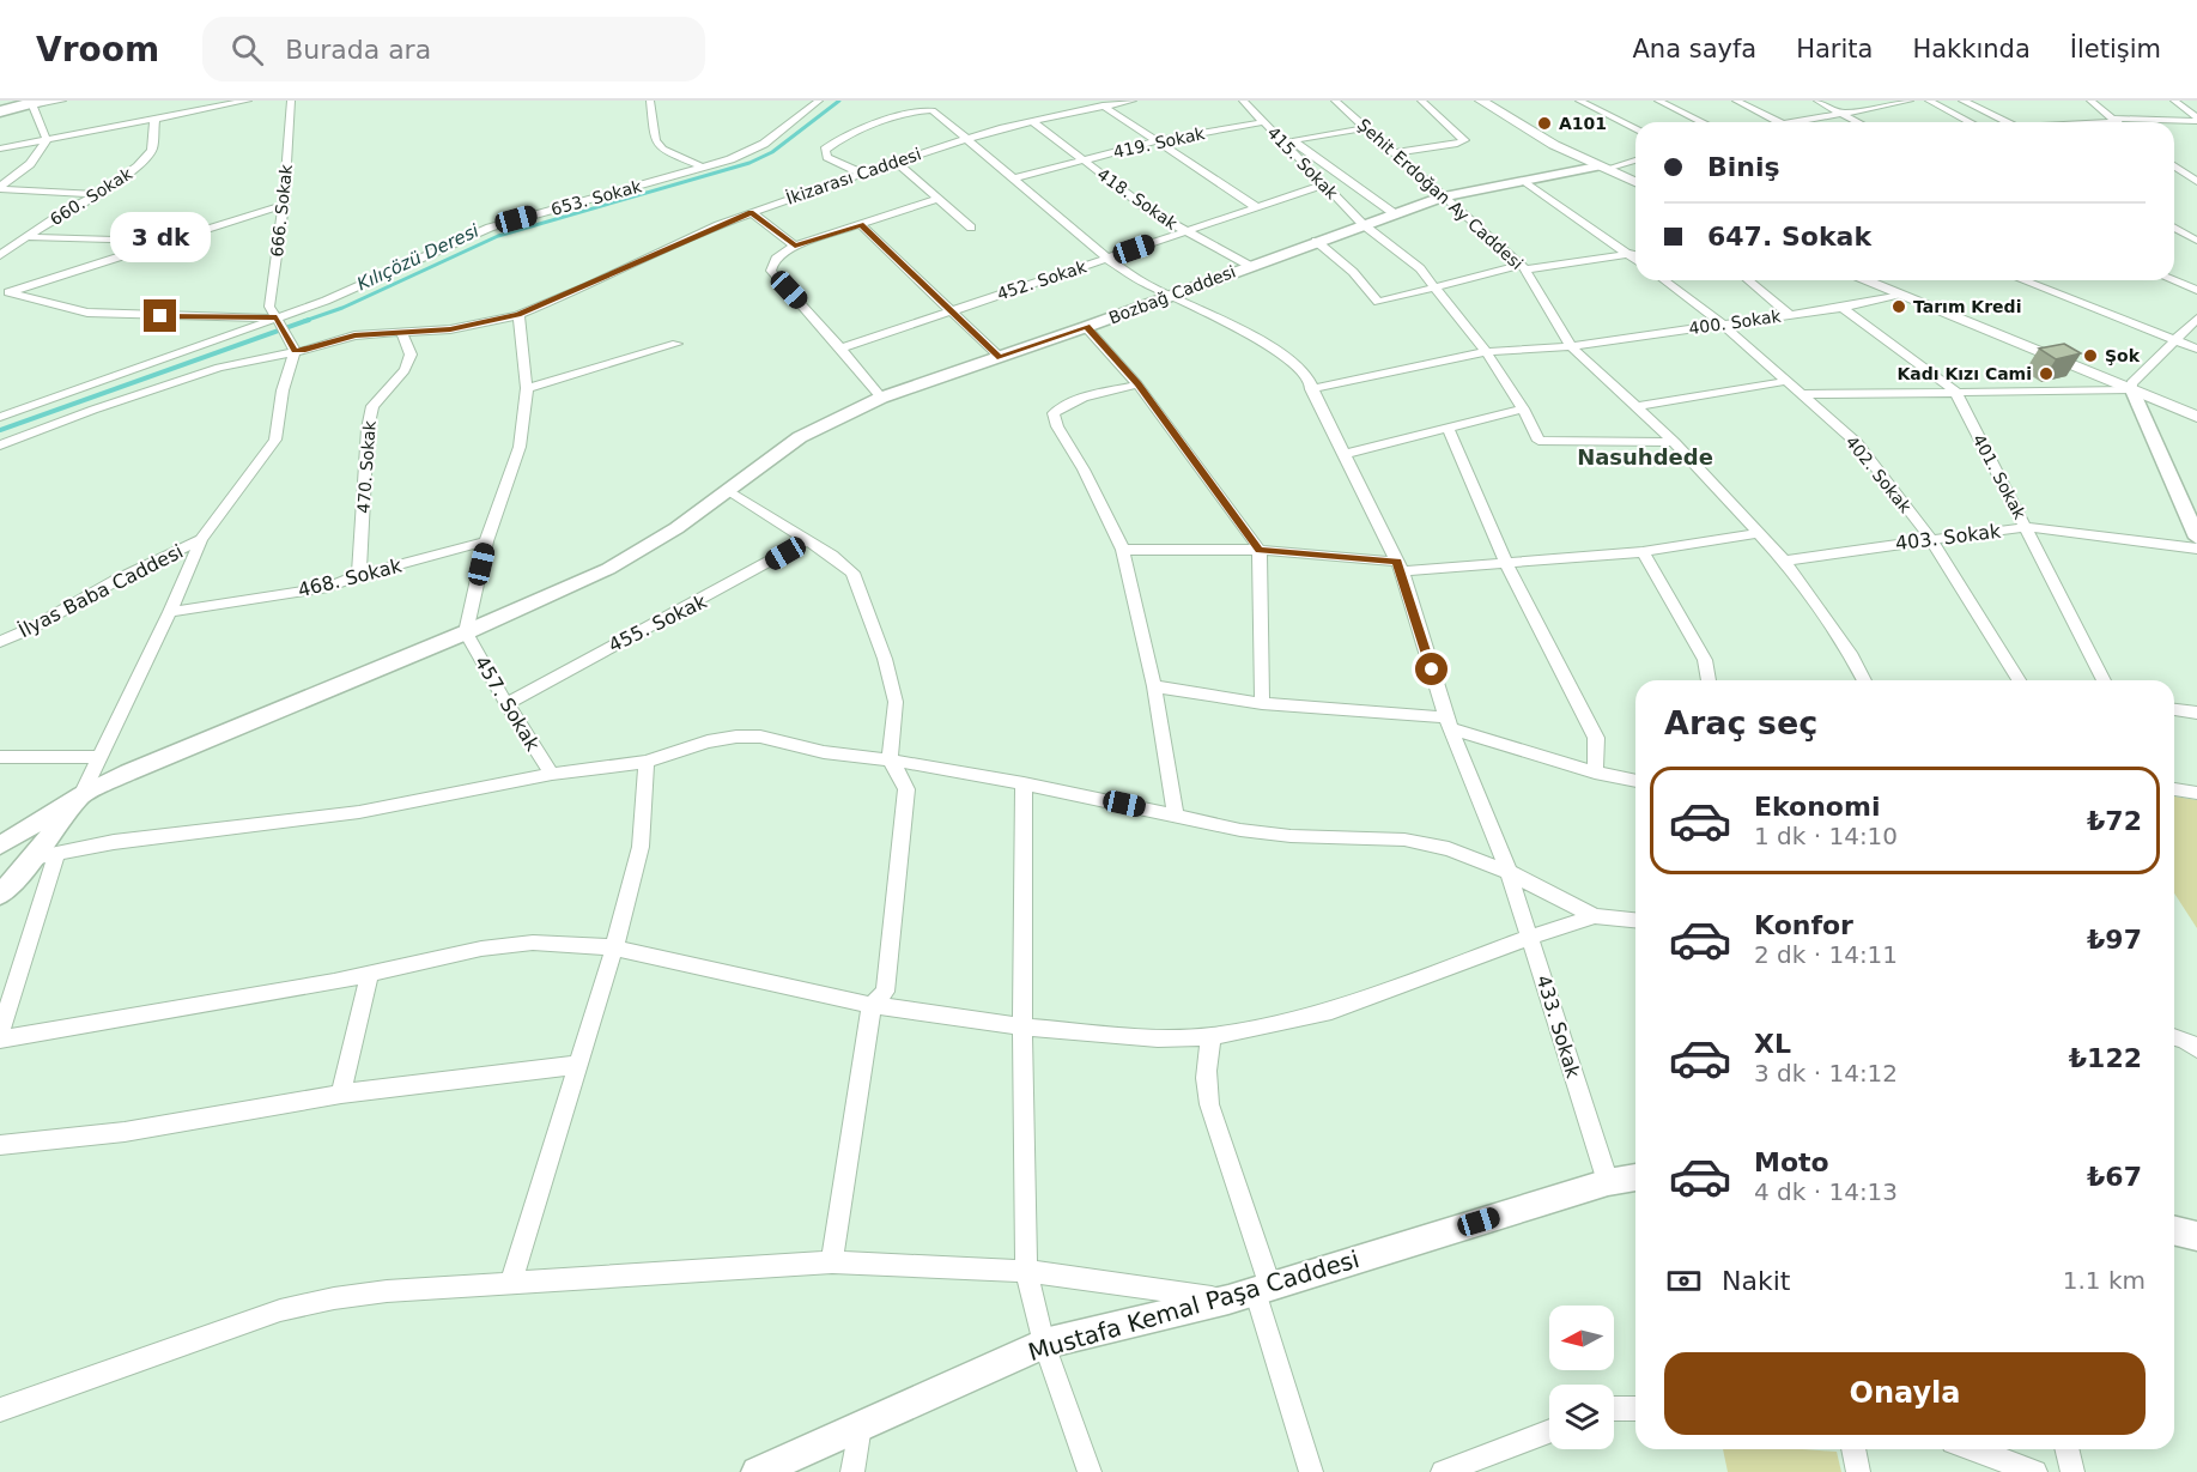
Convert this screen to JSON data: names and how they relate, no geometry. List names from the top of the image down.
{
  "streets": {
    "street": [
      "419. Sokak",
      "415. Sokak",
      "İkizarası Caddesi",
      "Şehit Erdoğan Ay Caddesi",
      "660. Sokak",
      "653. Sokak",
      "418. Sokak",
      "666. Sokak",
      "452. Sokak",
      "Bozbağ Caddesi",
      "400. Sokak",
      "470. Sokak",
      "402. Sokak",
      "401. Sokak",
      "403. Sokak",
      "468. Sokak",
      "İlyas Baba Caddesi",
      "455. Sokak",
      "457. Sokak",
      "433. Sokak",
      "Mustafa Kemal Paşa Caddesi"
    ]
  },
  "crossings": [
    ["419. Sokak", "415. Sokak"],
    ["419. Sokak", "418. Sokak"],
    ["419. Sokak", "433. Sokak"],
    ["415. Sokak", "Şehit Erdoğan Ay Caddesi"],
    ["415. Sokak", "452. Sokak"],
    ["415. Sokak", "Bozbağ Caddesi"],
    ["415. Sokak", "400. Sokak"],
    ["İkizarası Caddesi", "418. Sokak"],
    ["İkizarası Caddesi", "470. Sokak"],
    ["İkizarası Caddesi", "433. Sokak"],
    ["Şehit Erdoğan Ay Caddesi", "Bozbağ Caddesi"],
    ["Şehit Erdoğan Ay Caddesi", "400. Sokak"],
    ["Şehit Erdoğan Ay Caddesi", "403. Sokak"],
    ["653. Sokak", "666. Sokak"],
    ["418. Sokak", "452. Sokak"],
    ["418. Sokak", "Bozbağ Caddesi"],
    ["452. Sokak", "433. Sokak"],
    ["Bozbağ Caddesi", "457. Sokak"],
    ["Bozbağ Caddesi", "433. Sokak"],
    ["400. Sokak", "402. Sokak"],
    ["400. Sokak", "401. Sokak"],
    ["400. Sokak", "433. Sokak"],
    ["470. Sokak", "468. Sokak"],
    ["402. Sokak", "403. Sokak"],
    ["401. Sokak", "403. Sokak"],
    ["455. Sokak", "457. Sokak"],
    ["433. Sokak", "Mustafa Kemal Paşa Caddesi"]
  ],
  "districts": ["Nasuhdede"],
  "water": ["Kılıçözü Deresi"],
  "places": [
    "A101",
    "Tarım Kredi",
    "Şok",
    "Kadı Kızı Cami"
  ],
  "north": "left",
  "page": {
    "header": "Vroom",
    "search": "Burada ara",
    "nav": [
      "Ana sayfa",
      "Harita",
      "Hakkında",
      "İletişim"
    ],
    "banner": ["Biniş", "647. Sokak"],
    "bubble": "3 dk",
    "heading": "Araç seç",
    "list": [
      {
        "name": "Ekonomi",
        "note": "1 dk · 14:10",
        "value": "₺72"
      },
      {
        "name": "Konfor",
        "note": "2 dk · 14:11",
        "value": "₺97"
      },
      {
        "name": "XL",
        "note": "3 dk · 14:12",
        "value": "₺122"
      },
      {
        "name": "Moto",
        "note": "4 dk · 14:13",
        "value": "₺67"
      }
    ],
    "pay": ["Nakit", "1.1 km"],
    "buttons": "Onayla"
  }
}
